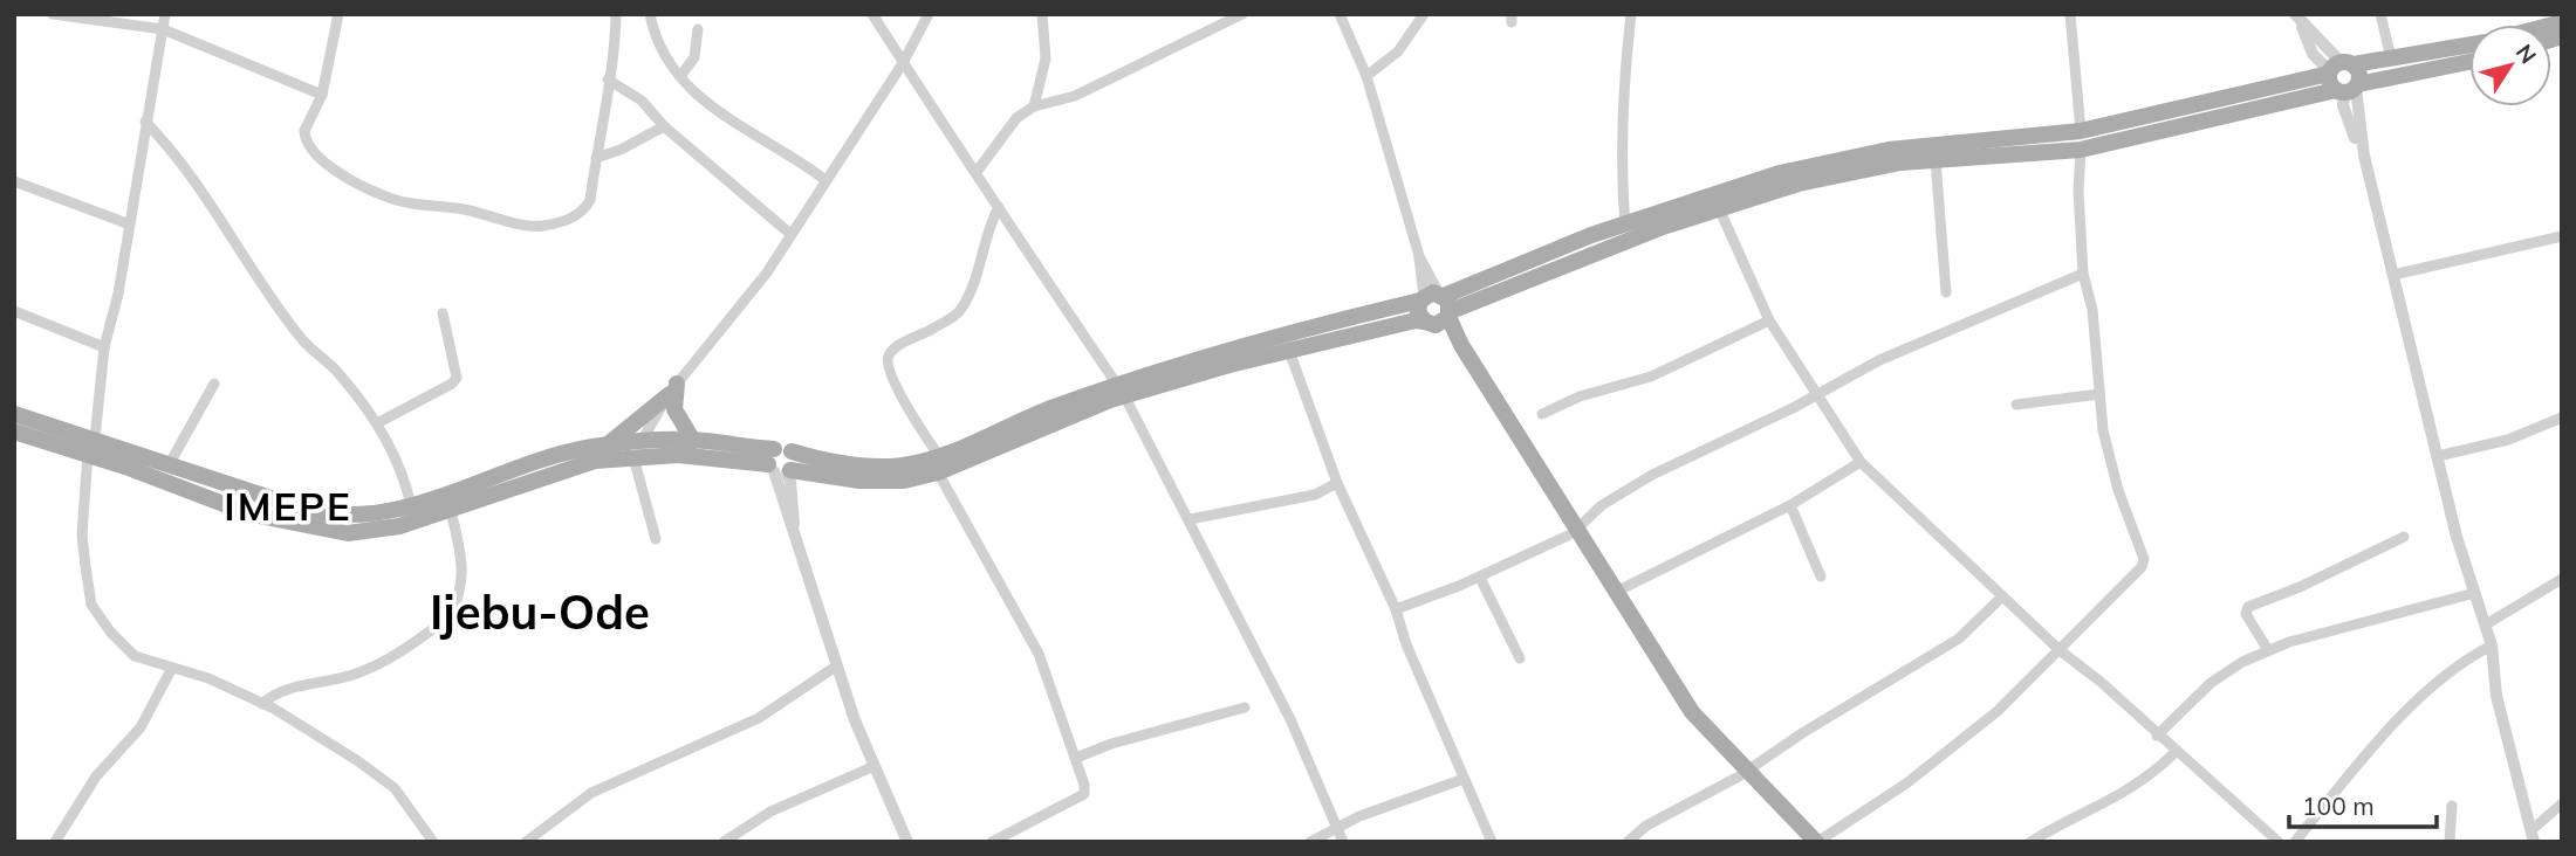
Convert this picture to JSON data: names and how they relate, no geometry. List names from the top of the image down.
{
  "districts": ["IMEPE", "Ijebu-Ode"],
  "scale_bar": "100 m",
  "north": "top right"
}
